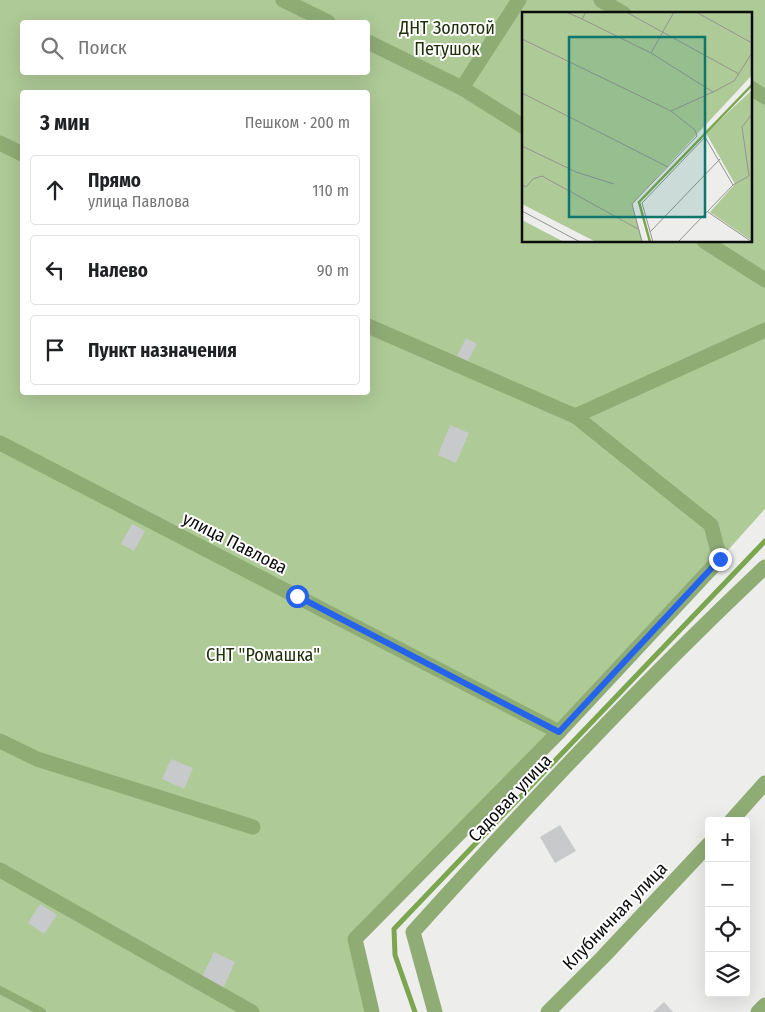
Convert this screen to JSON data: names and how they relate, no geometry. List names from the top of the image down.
{
  "streets": {
    "street": ["улица Павлова", "Садовая улица", "Клубничная улица"]
  },
  "parks": ["ДНТ Золотой Петушок", "СНТ \"Ромашка\""],
  "page": {
    "search": "Поиск",
    "heading": ["3 мин", "Пешком · 200 m"],
    "list": [
      ["Прямо", "улица Павлова", "110 m"],
      ["Налево", "90 m"],
      "Пункт назначения"
    ],
    "map_buttons": ["+", "−"]
  }
}
